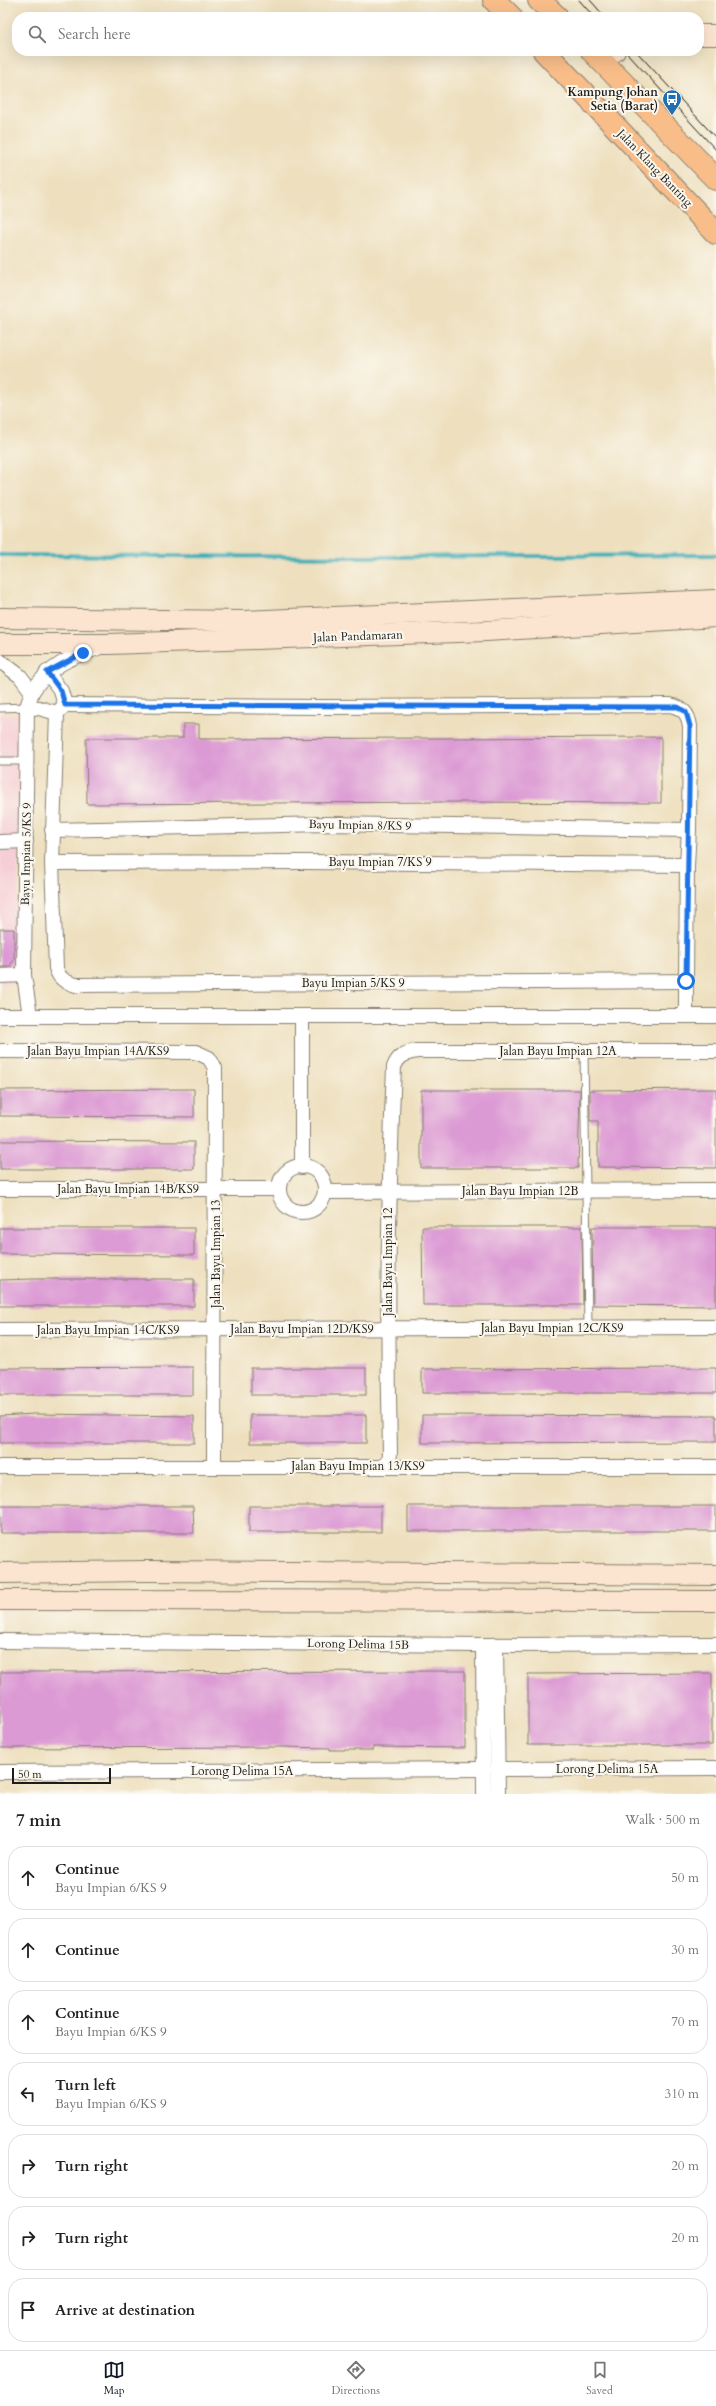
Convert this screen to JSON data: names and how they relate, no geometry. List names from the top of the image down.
{
  "streets": {
    "highway": ["Jalan Klang Banting"],
    "street": [
      "Jalan Pandamaran",
      "Bayu Impian 8/KS 9",
      "Bayu Impian 5/KS 9",
      "Bayu Impian 7/KS 9",
      "Jalan Bayu Impian 14A/KS9",
      "Jalan Bayu Impian 12A",
      "Jalan Bayu Impian 14B/KS9",
      "Jalan Bayu Impian 12B",
      "Jalan Bayu Impian 13",
      "Jalan Bayu Impian 12",
      "Jalan Bayu Impian 12C/KS9",
      "Jalan Bayu Impian 12D/KS9",
      "Jalan Bayu Impian 14C/KS9",
      "Jalan Bayu Impian 13/KS9",
      "Lorong Delima 15B",
      "Lorong Delima 15A"
    ]
  },
  "crossings": [
    ["Bayu Impian 5/KS 9", "Bayu Impian 7/KS 9"],
    ["Jalan Bayu Impian 14A/KS9", "Jalan Bayu Impian 13"],
    ["Jalan Bayu Impian 12A", "Jalan Bayu Impian 12"],
    ["Jalan Bayu Impian 14B/KS9", "Jalan Bayu Impian 12B"],
    ["Jalan Bayu Impian 14B/KS9", "Jalan Bayu Impian 13"],
    ["Jalan Bayu Impian 12B", "Jalan Bayu Impian 12"],
    ["Jalan Bayu Impian 13", "Jalan Bayu Impian 12D/KS9"],
    ["Jalan Bayu Impian 13", "Jalan Bayu Impian 14C/KS9"],
    ["Jalan Bayu Impian 13", "Jalan Bayu Impian 13/KS9"],
    ["Jalan Bayu Impian 12", "Jalan Bayu Impian 12C/KS9"],
    ["Jalan Bayu Impian 12", "Jalan Bayu Impian 12D/KS9"],
    ["Jalan Bayu Impian 12", "Jalan Bayu Impian 13/KS9"],
    ["Jalan Bayu Impian 12C/KS9", "Jalan Bayu Impian 12D/KS9"],
    ["Jalan Bayu Impian 12D/KS9", "Jalan Bayu Impian 14C/KS9"]
  ],
  "places": {
    "bus stop": ["Kampung Johan Setia (Barat)"]
  },
  "scale_bar": "50 m",
  "page": {
    "search": "Search here",
    "scale": "50 m",
    "heading": ["7 min", "Walk · 500 m"],
    "list": [
      ["Continue", "Bayu Impian 6/KS 9", "50 m"],
      ["Continue", "30 m"],
      ["Continue", "Bayu Impian 6/KS 9", "70 m"],
      ["Turn left", "Bayu Impian 6/KS 9", "310 m"],
      ["Turn right", "20 m"],
      ["Turn right", "20 m"],
      "Arrive at destination"
    ],
    "nav": ["Map", "Directions", "Saved"]
  }
}
